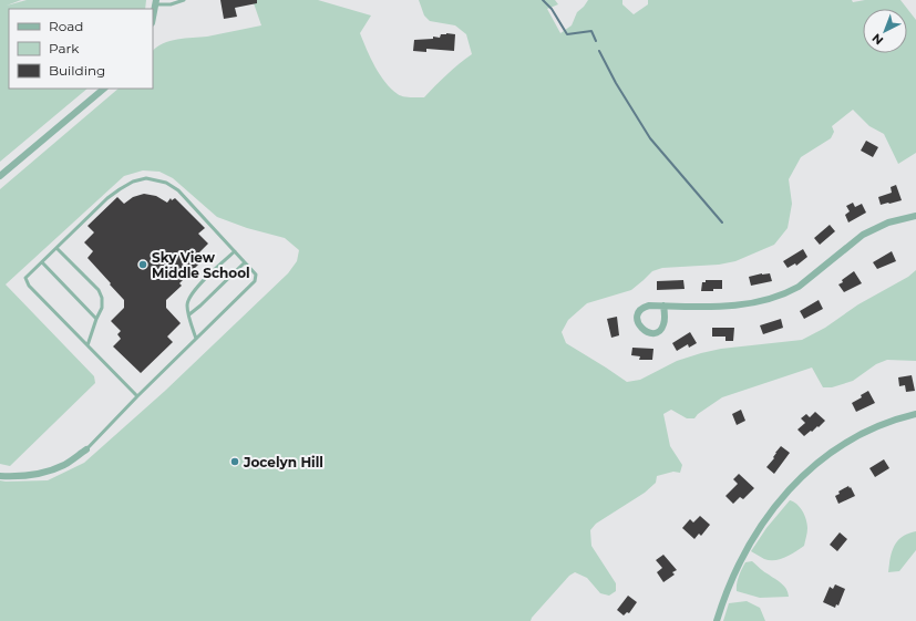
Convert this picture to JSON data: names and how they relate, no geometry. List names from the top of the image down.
{
  "places": ["Sky View Middle School", "Jocelyn Hill"],
  "legend": ["Road", "Park", "Building"],
  "north": "bottom left"
}
